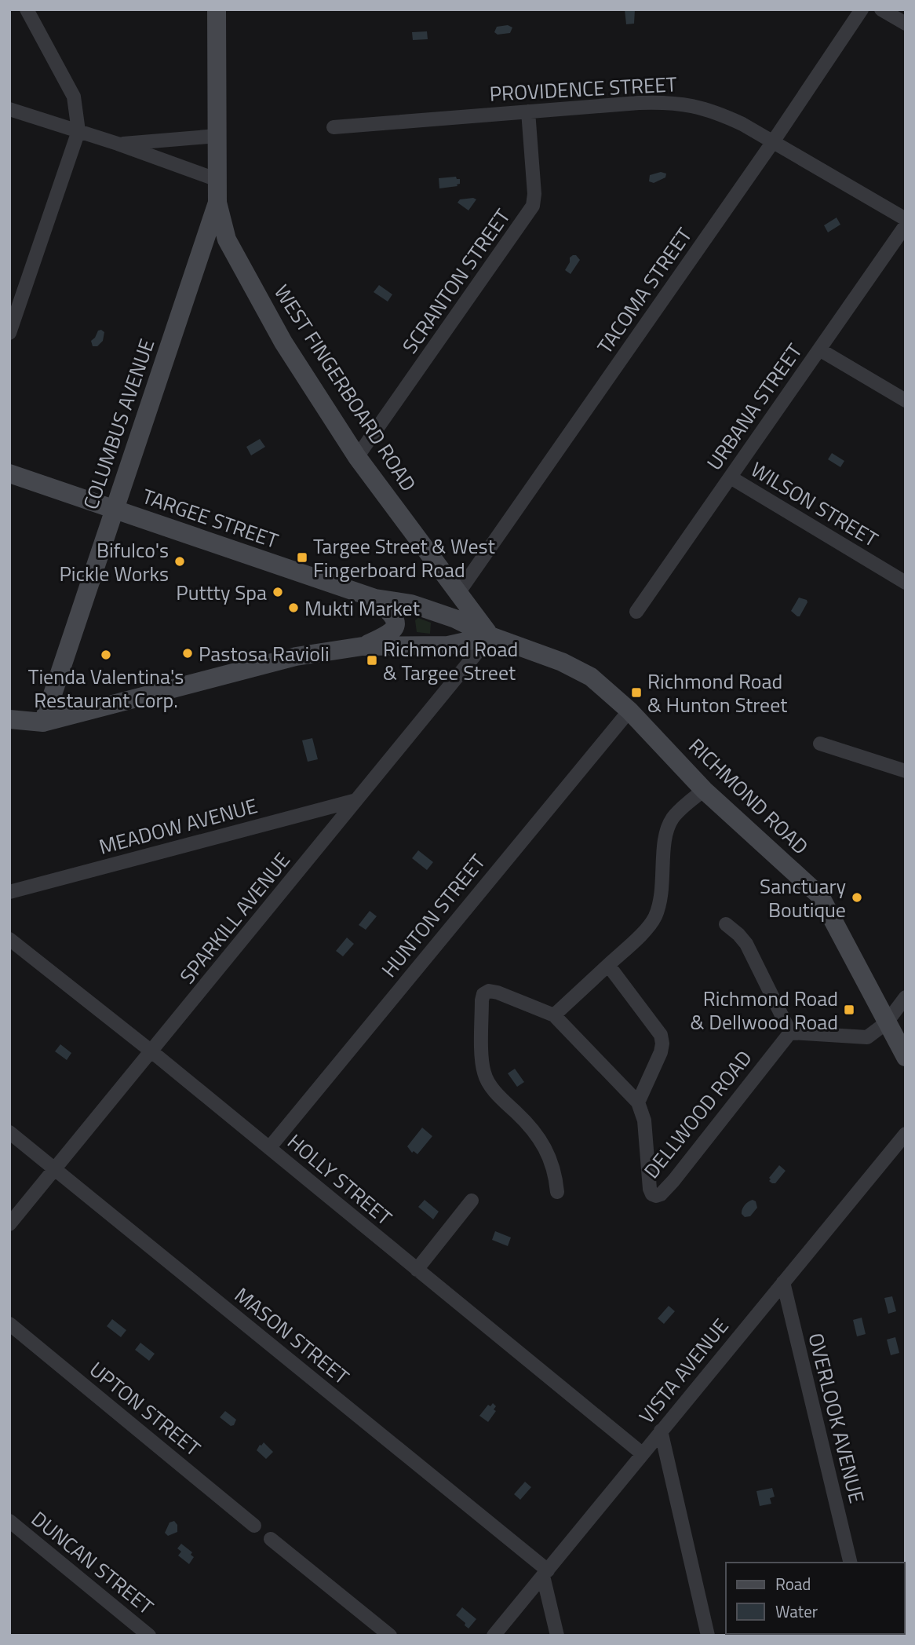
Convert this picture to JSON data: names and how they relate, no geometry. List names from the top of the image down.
{
  "streets": {
    "main road": [
      "WEST FINGERBOARD ROAD",
      "COLUMBUS AVENUE",
      "TARGEE STREET",
      "RICHMOND ROAD"
    ],
    "street": [
      "PROVIDENCE STREET",
      "SCRANTON STREET",
      "TACOMA STREET",
      "URBANA STREET",
      "WILSON STREET",
      "MEADOW AVENUE",
      "HUNTON STREET",
      "SPARKILL AVENUE",
      "DELLWOOD ROAD",
      "HOLLY STREET",
      "MASON STREET",
      "VISTA AVENUE",
      "UPTON STREET",
      "OVERLOOK AVENUE",
      "DUNCAN STREET"
    ]
  },
  "crossings": [
    ["PROVIDENCE STREET", "SCRANTON STREET"],
    ["PROVIDENCE STREET", "TACOMA STREET"],
    ["SCRANTON STREET", "WEST FINGERBOARD ROAD"],
    ["TACOMA STREET", "WEST FINGERBOARD ROAD"],
    ["WEST FINGERBOARD ROAD", "COLUMBUS AVENUE"],
    ["WEST FINGERBOARD ROAD", "TARGEE STREET"],
    ["WEST FINGERBOARD ROAD", "RICHMOND ROAD"],
    ["WEST FINGERBOARD ROAD", "SPARKILL AVENUE"],
    ["URBANA STREET", "WILSON STREET"],
    ["COLUMBUS AVENUE", "TARGEE STREET"],
    ["TARGEE STREET", "RICHMOND ROAD"],
    ["TARGEE STREET", "SPARKILL AVENUE"],
    ["RICHMOND ROAD", "HUNTON STREET"],
    ["RICHMOND ROAD", "SPARKILL AVENUE"],
    ["MEADOW AVENUE", "SPARKILL AVENUE"],
    ["HUNTON STREET", "HOLLY STREET"],
    ["SPARKILL AVENUE", "HOLLY STREET"],
    ["SPARKILL AVENUE", "MASON STREET"],
    ["HOLLY STREET", "VISTA AVENUE"],
    ["MASON STREET", "VISTA AVENUE"],
    ["VISTA AVENUE", "OVERLOOK AVENUE"]
  ],
  "places": {
    "transit": [
      "Targee Street & West Fingerboard Road",
      "Richmond Road & Targee Street",
      "Richmond Road & Hunton Street",
      "Richmond Road & Dellwood Road"
    ],
    "other": [
      "Bifulco's Pickle Works",
      "Puttty Spa",
      "Mukti Market",
      "Pastosa Ravioli",
      "Tienda Valentina's Restaurant Corp.",
      "Sanctuary Boutique"
    ]
  },
  "legend": ["Road", "Water"]
}
